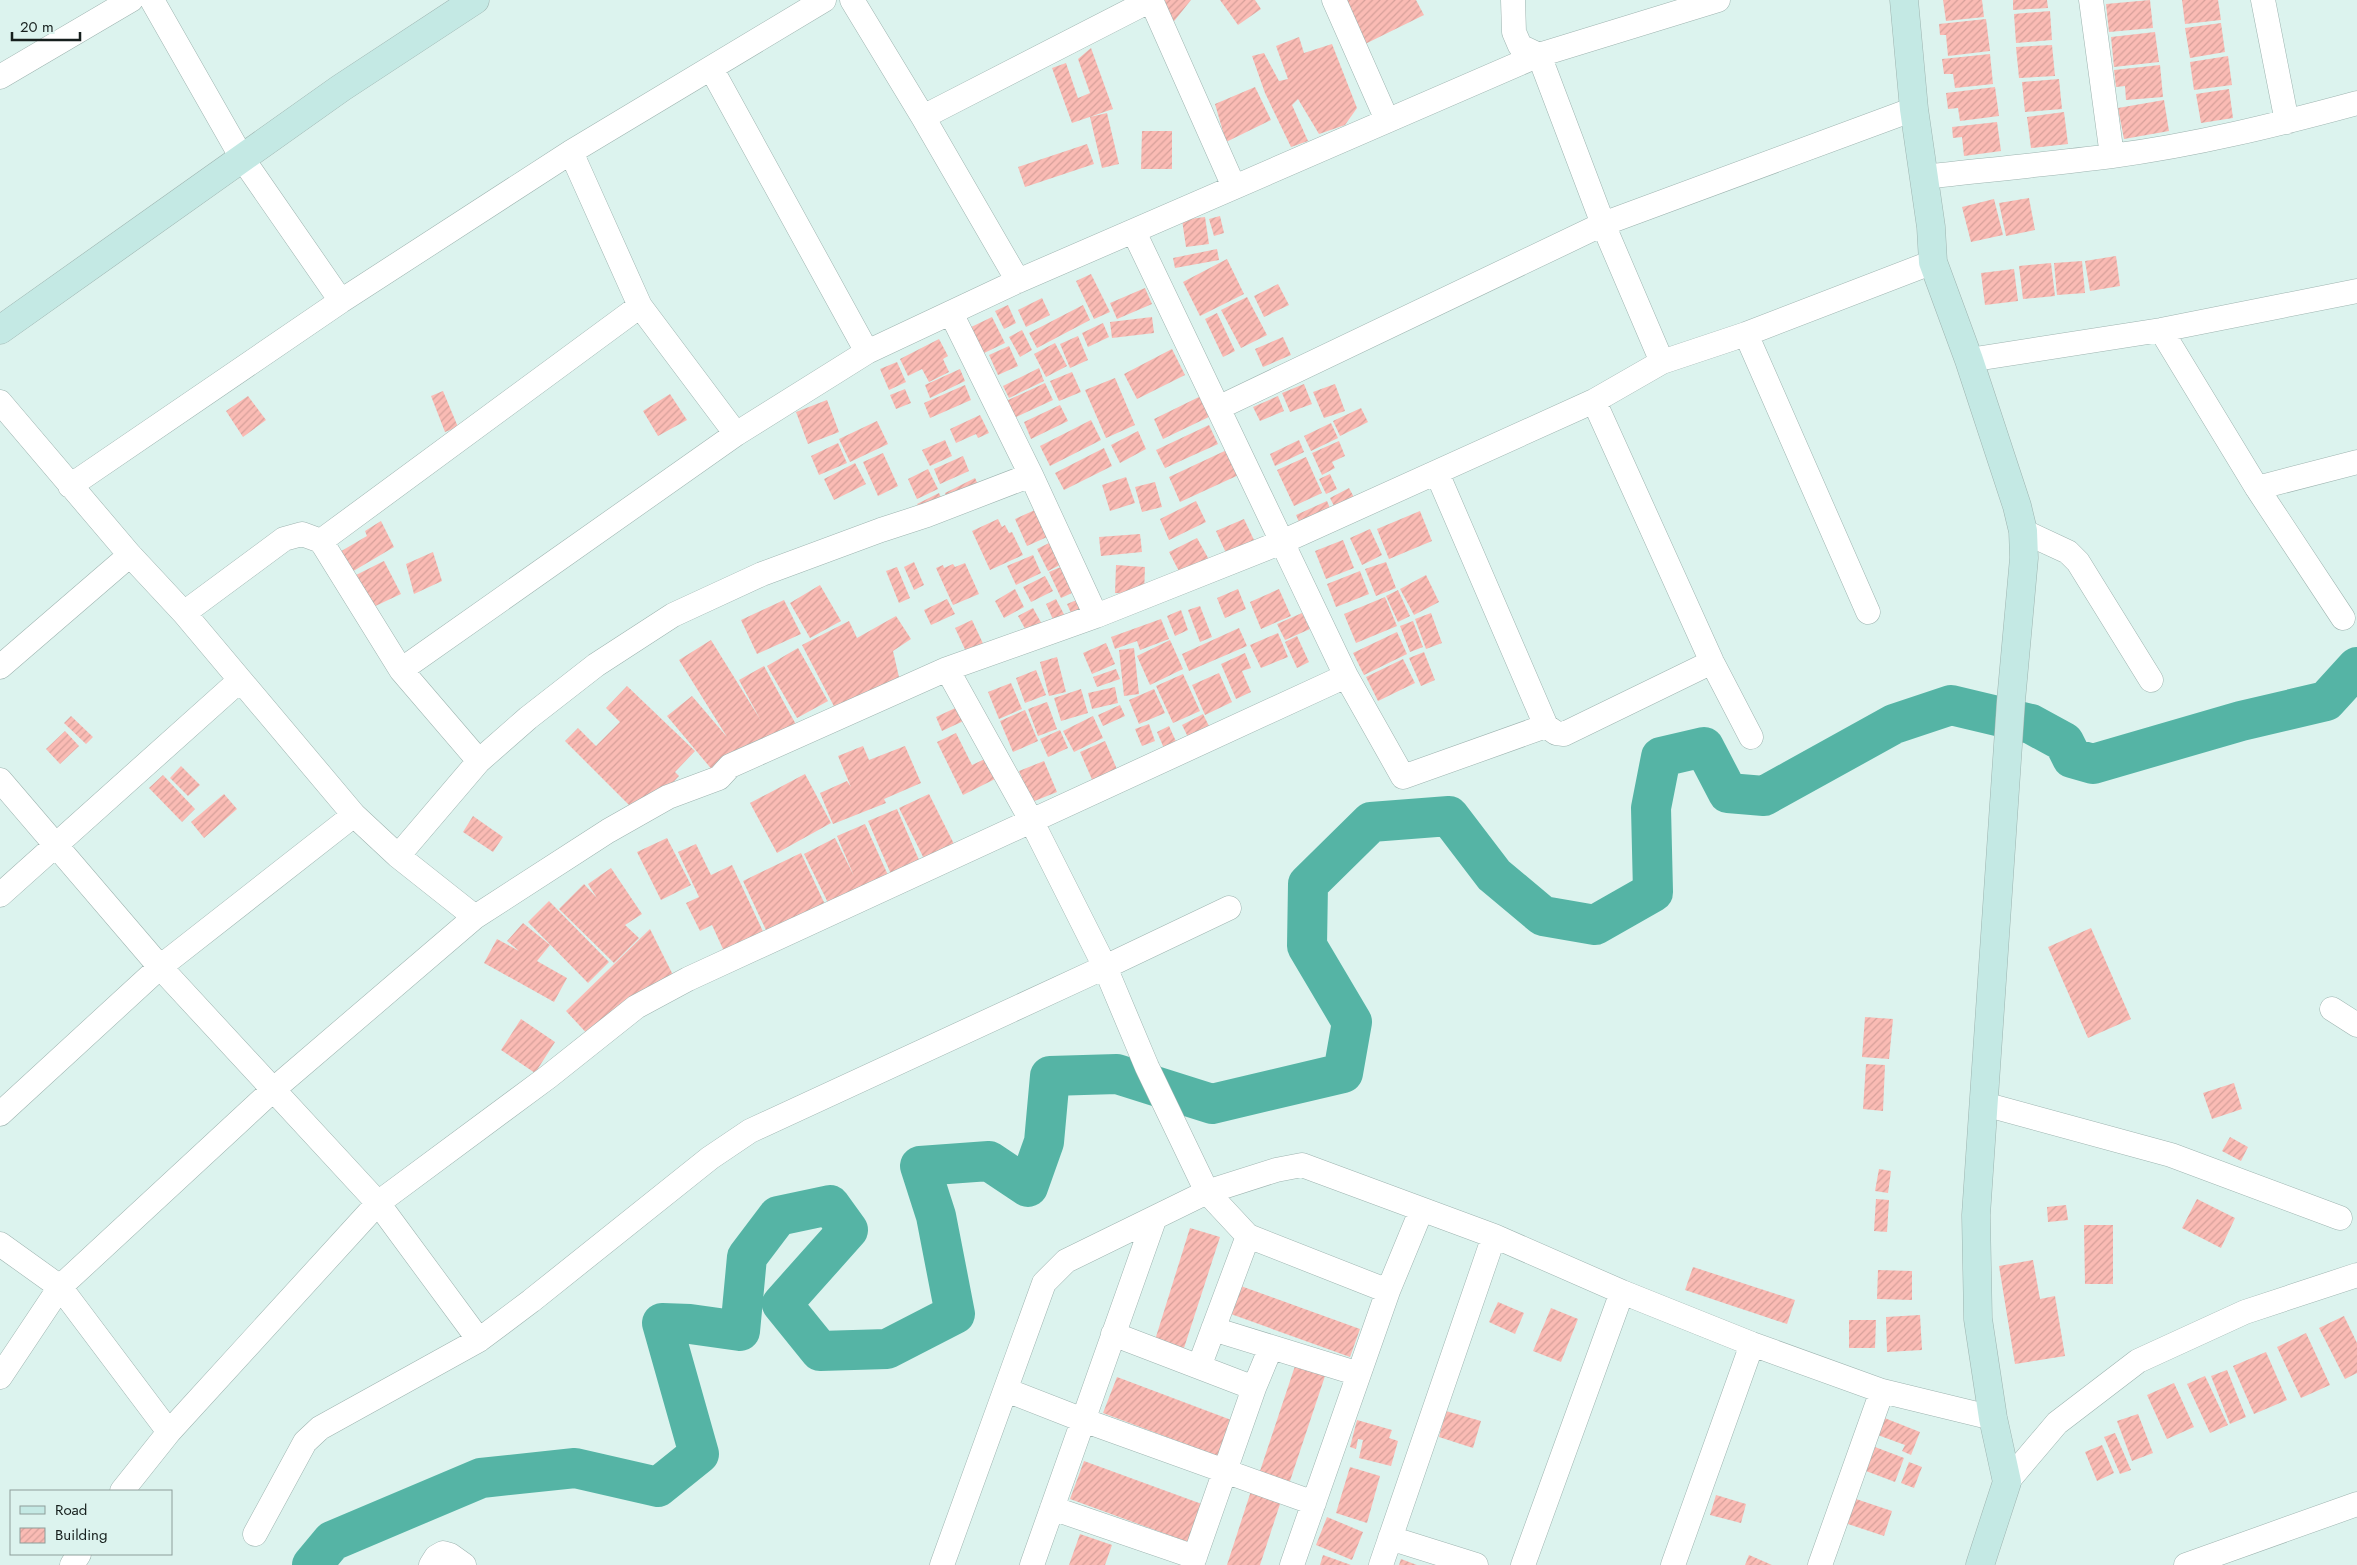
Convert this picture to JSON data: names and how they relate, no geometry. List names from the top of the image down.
{
  "legend": ["Road", "Building"],
  "scale_bar": "20 m"
}
